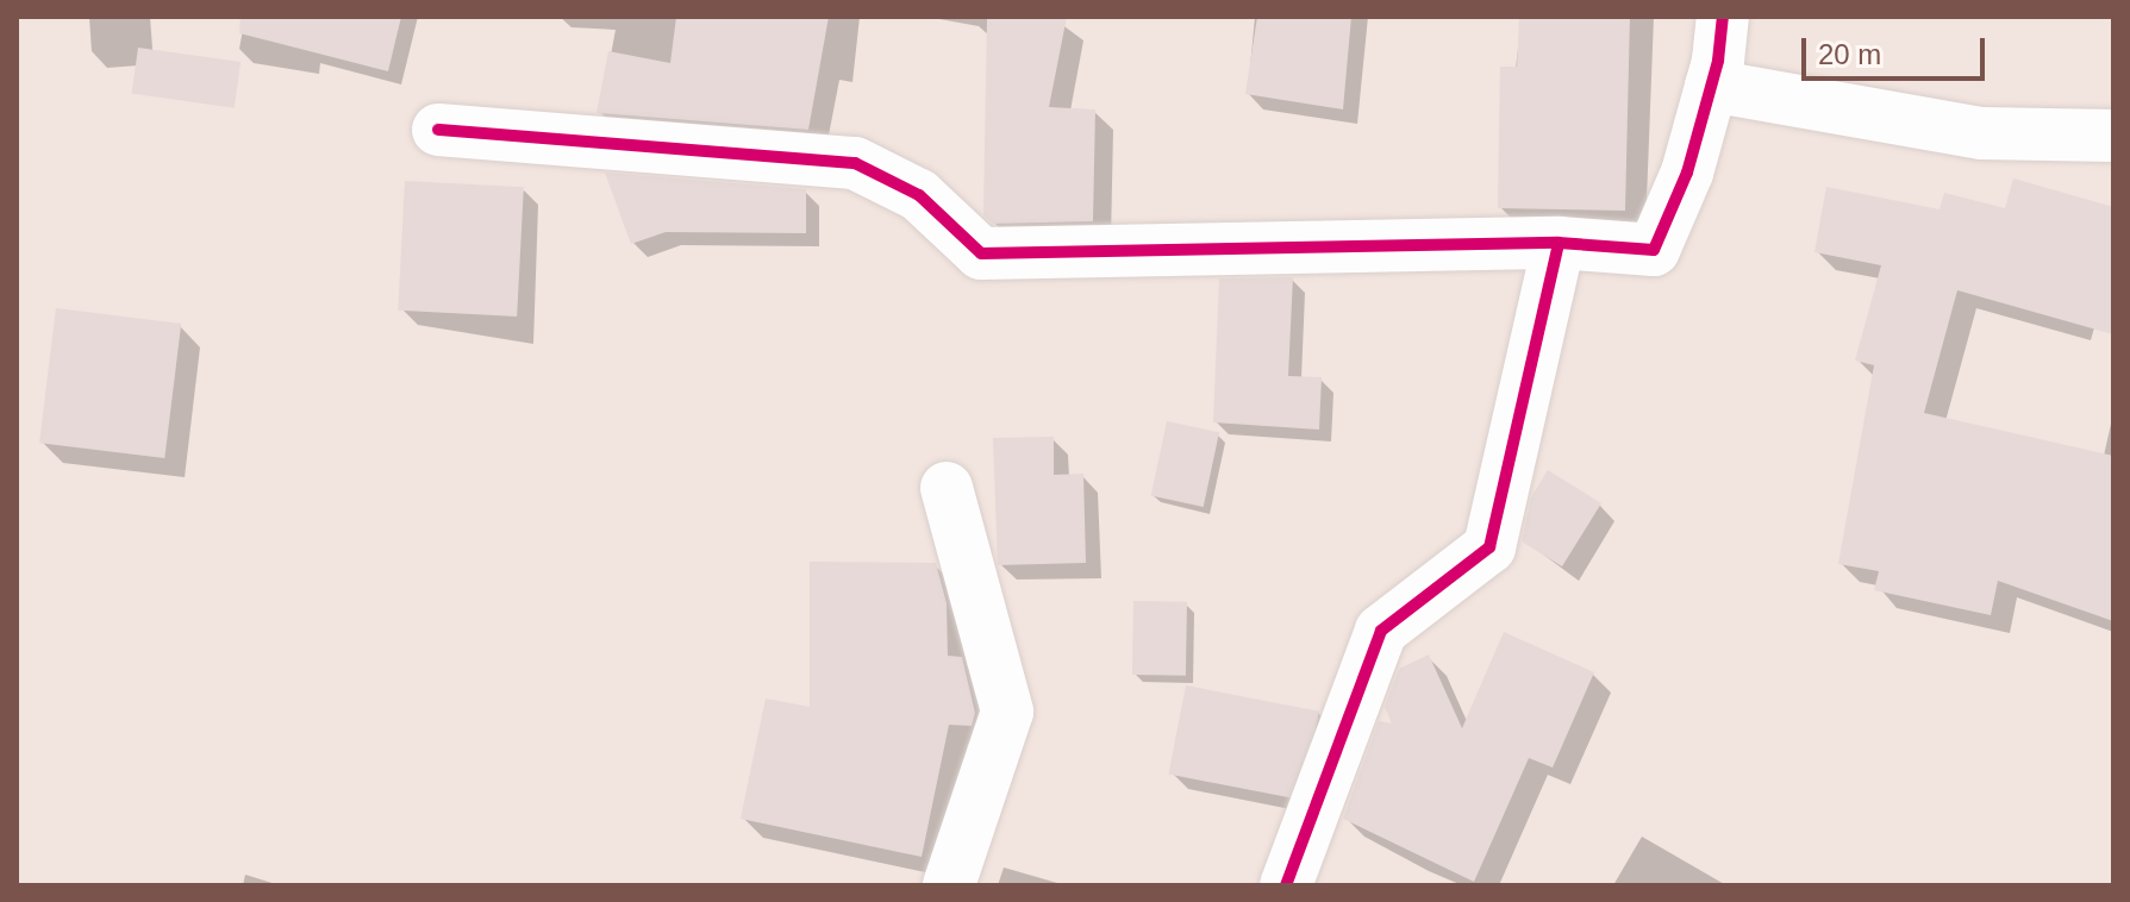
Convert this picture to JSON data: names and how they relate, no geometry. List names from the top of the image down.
{
  "scale_bar": "20 m"
}
